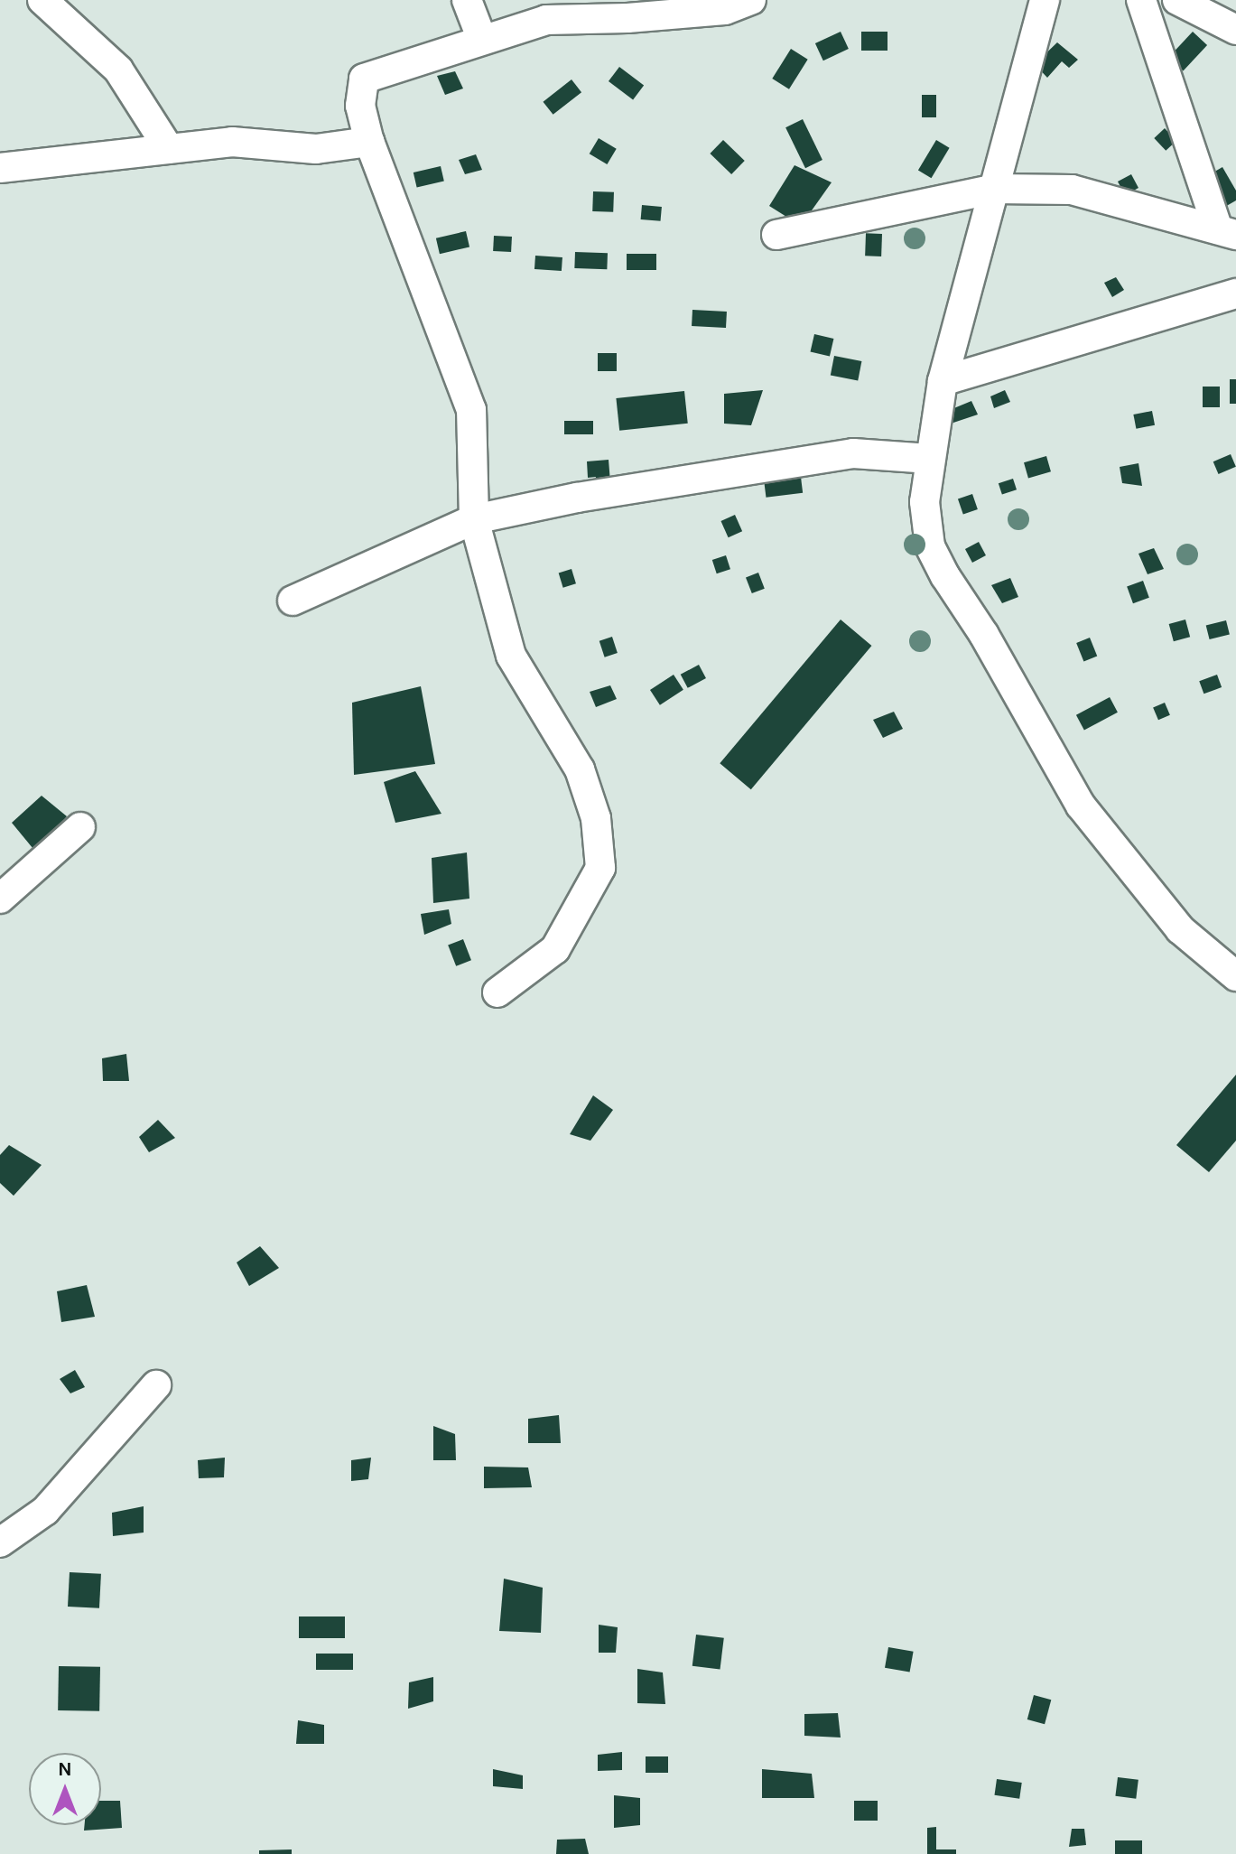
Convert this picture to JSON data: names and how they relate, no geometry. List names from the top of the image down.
{
  "north": "top"
}
